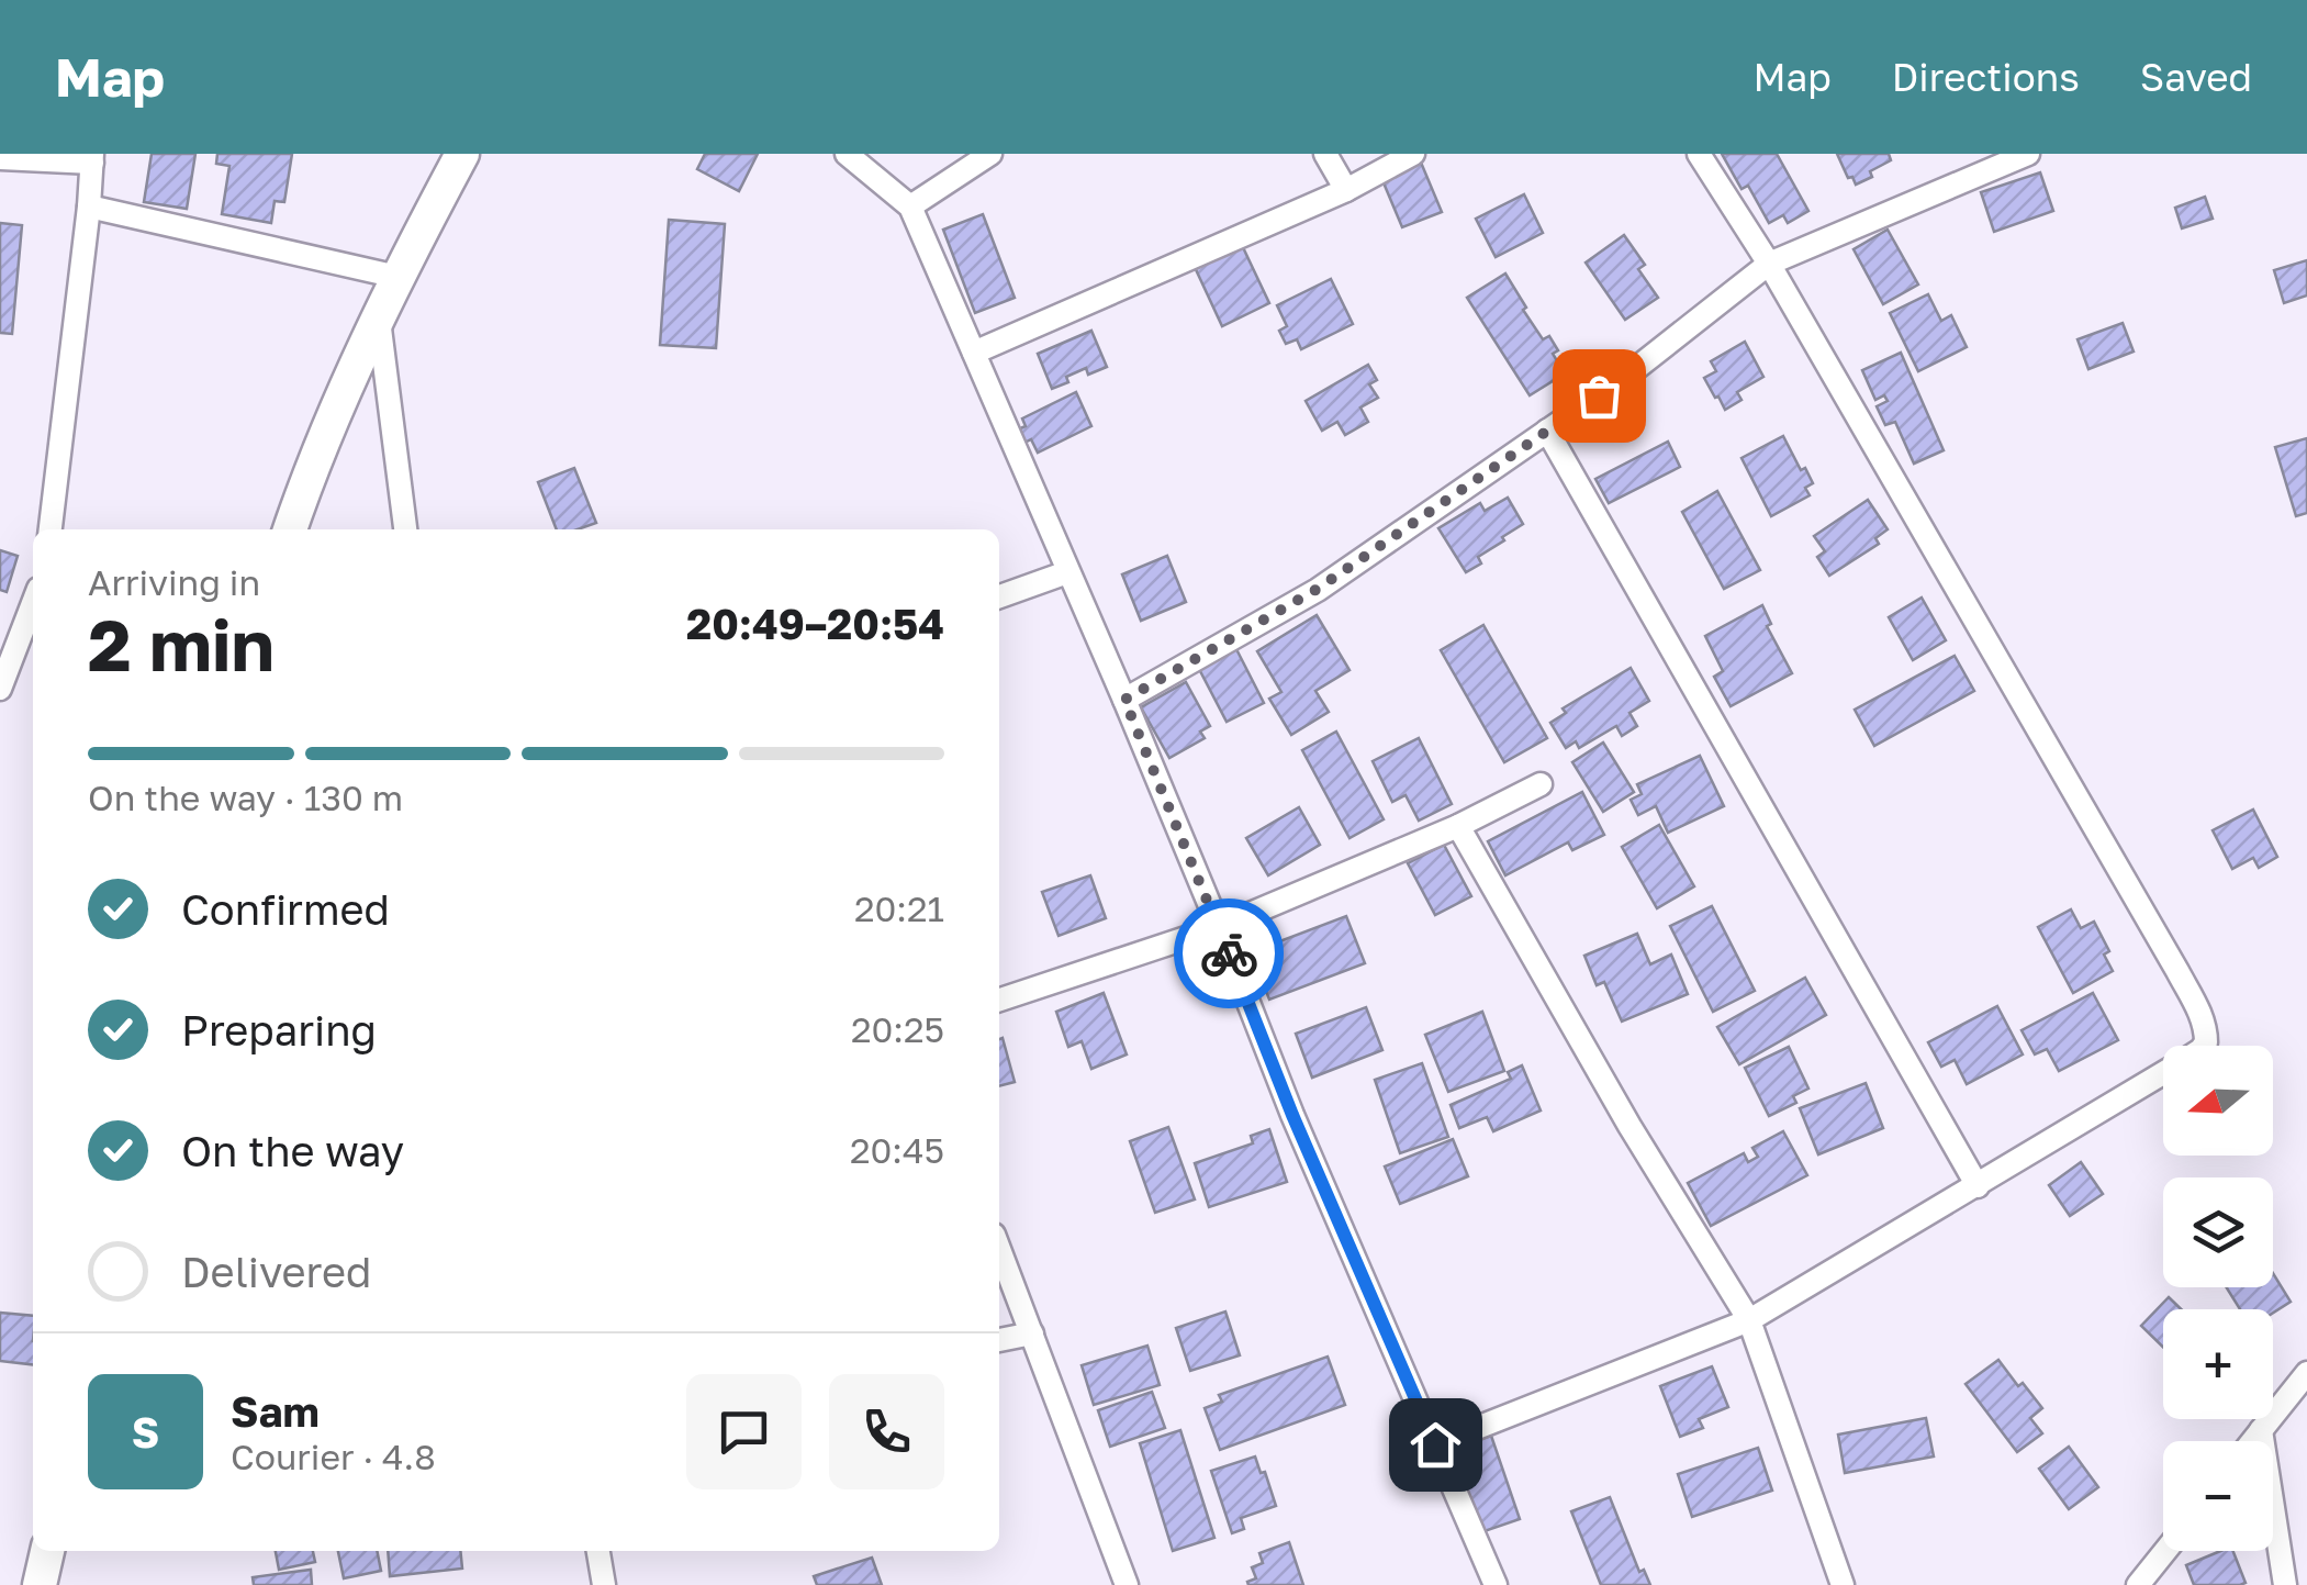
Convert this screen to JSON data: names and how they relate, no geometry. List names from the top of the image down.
{
  "north": "left",
  "page": {
    "header": "Map",
    "nav": ["Map", "Directions", "Saved"],
    "heading": ["2 min", "Arriving in", "20:49–20:54"],
    "panel": ["Sam", "Courier · 4.8"],
    "bar": "On the way · 130 m",
    "list": [
      ["Confirmed", "20:21"],
      ["Preparing", "20:25"],
      ["On the way", "20:45"],
      "Delivered"
    ],
    "map_buttons": ["+", "−"],
    "round": "S"
  }
}
